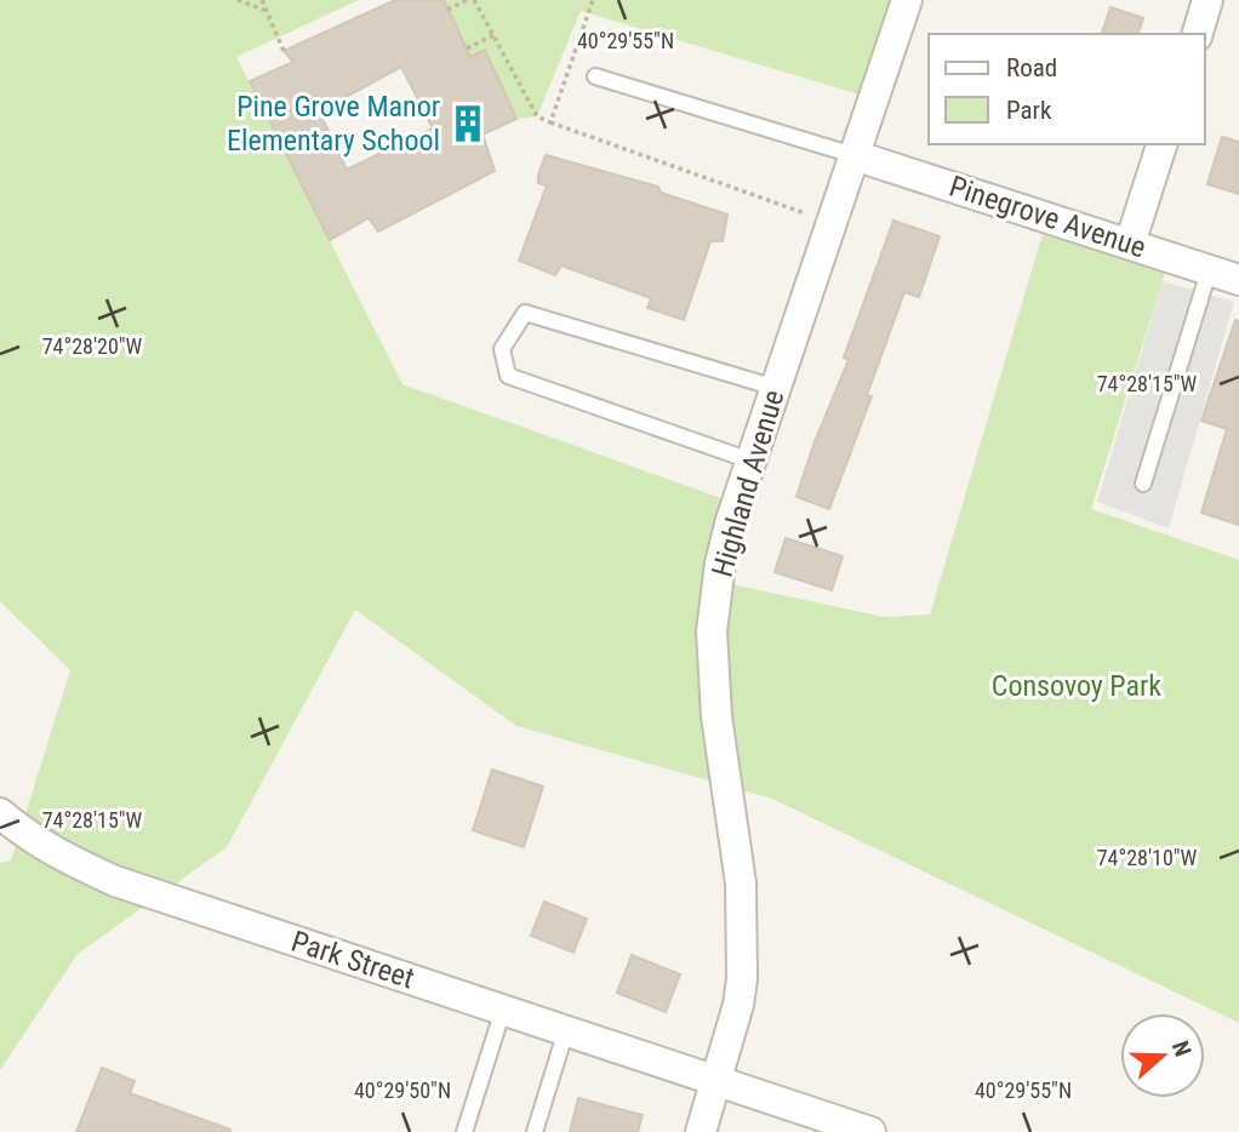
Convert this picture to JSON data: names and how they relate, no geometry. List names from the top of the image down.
{
  "streets": {
    "street": ["Pinegrove Avenue", "Highland Avenue", "Park Street"]
  },
  "crossings": [
    ["Pinegrove Avenue", "Highland Avenue"],
    ["Highland Avenue", "Park Street"]
  ],
  "parks": ["Consovoy Park"],
  "places": {
    "building": ["Pine Grove Manor Elementary School"]
  },
  "legend": ["Road", "Park"],
  "north": "right",
  "coordinates": [
    "40°29'55\"N",
    "74°28'20\"W",
    "74°28'15\"W",
    "74°28'10\"W",
    "40°29'50\"N"
  ]
}
